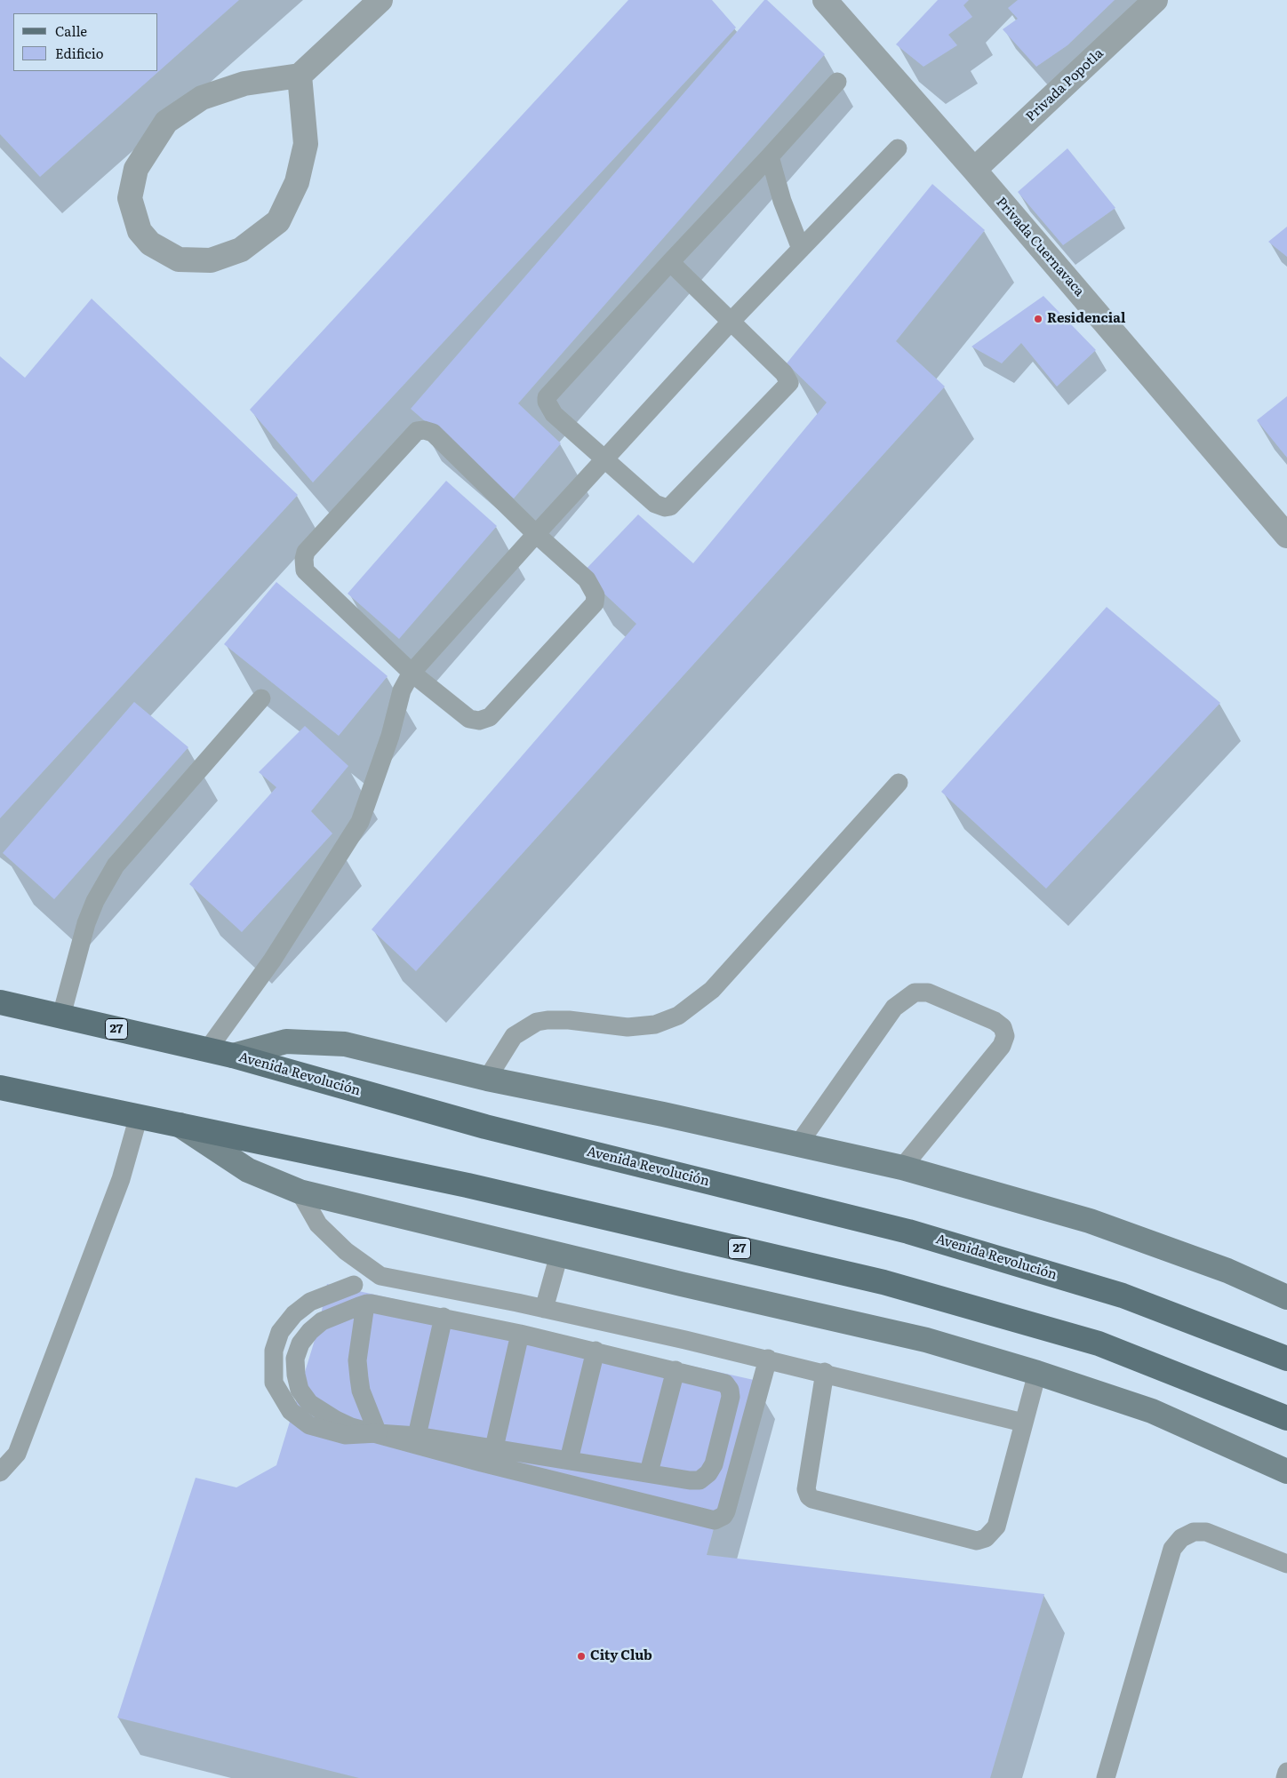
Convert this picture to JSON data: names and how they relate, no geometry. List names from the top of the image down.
{
  "streets": {
    "main road": ["27", "Avenida Revolución"],
    "street": ["Privada Popotla", "Privada Cuernavaca"]
  },
  "crossings": [
    ["Privada Popotla", "Privada Cuernavaca"]
  ],
  "places": ["Residencial", "City Club"],
  "legend": ["Calle", "Edificio"]
}
